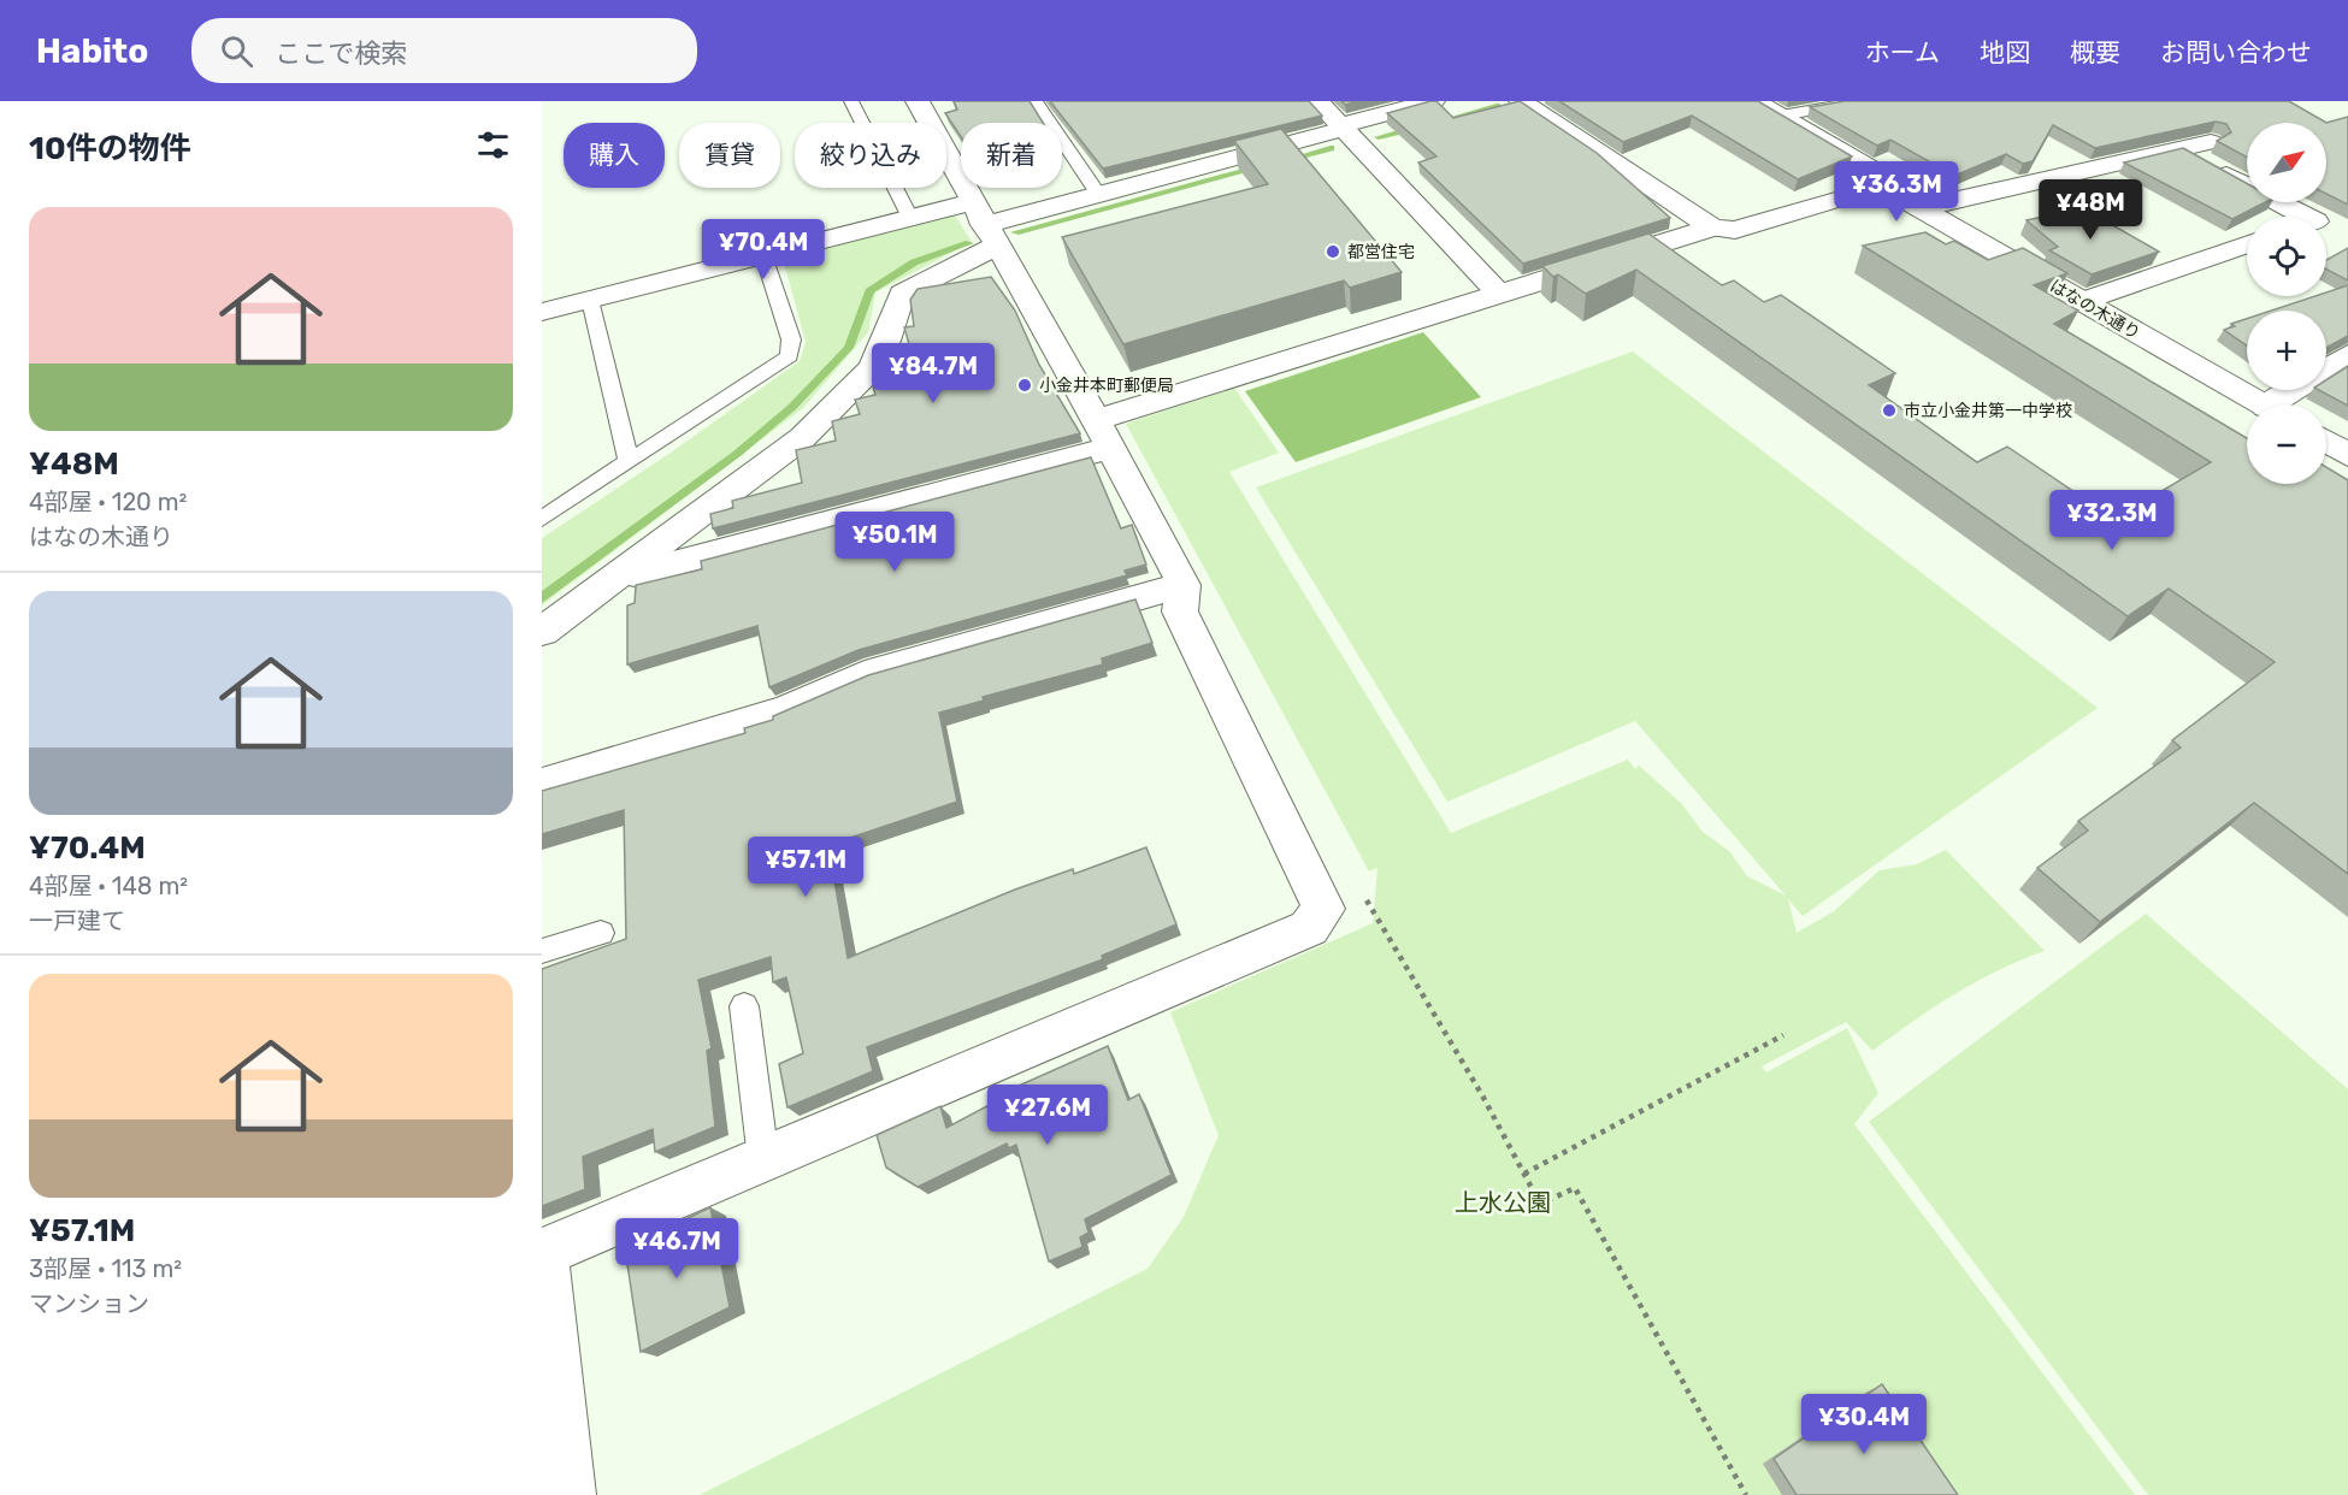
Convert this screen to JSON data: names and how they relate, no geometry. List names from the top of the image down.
{
  "streets": {
    "street": ["はなの木通り"]
  },
  "parks": ["上水公園"],
  "places": ["都営住宅", "小金井本町郵便局", "市立小金井第一中学校"],
  "north": "top right",
  "page": {
    "header": "Habito",
    "search": "ここで検索",
    "nav": [
      "ホーム",
      "地図",
      "概要",
      "お問い合わせ"
    ],
    "heading": "10件の物件",
    "map_buttons": ["+", "−"],
    "chip": [
      "購入",
      "賃貸",
      "絞り込み",
      "新着"
    ],
    "price": [
      "¥36.3M",
      "¥48M",
      "¥70.4M",
      "¥84.7M",
      "¥32.3M",
      "¥50.1M",
      "¥57.1M",
      "¥27.6M",
      "¥46.7M",
      "¥30.4M"
    ],
    "list": [
      {
        "name": "¥48M",
        "note": "4部屋 · 120 m² · はなの木通り"
      },
      {
        "name": "¥70.4M",
        "note": "4部屋 · 148 m² · 一戸建て"
      },
      {
        "name": "¥57.1M",
        "note": "3部屋 · 113 m² · マンション"
      }
    ]
  }
}
